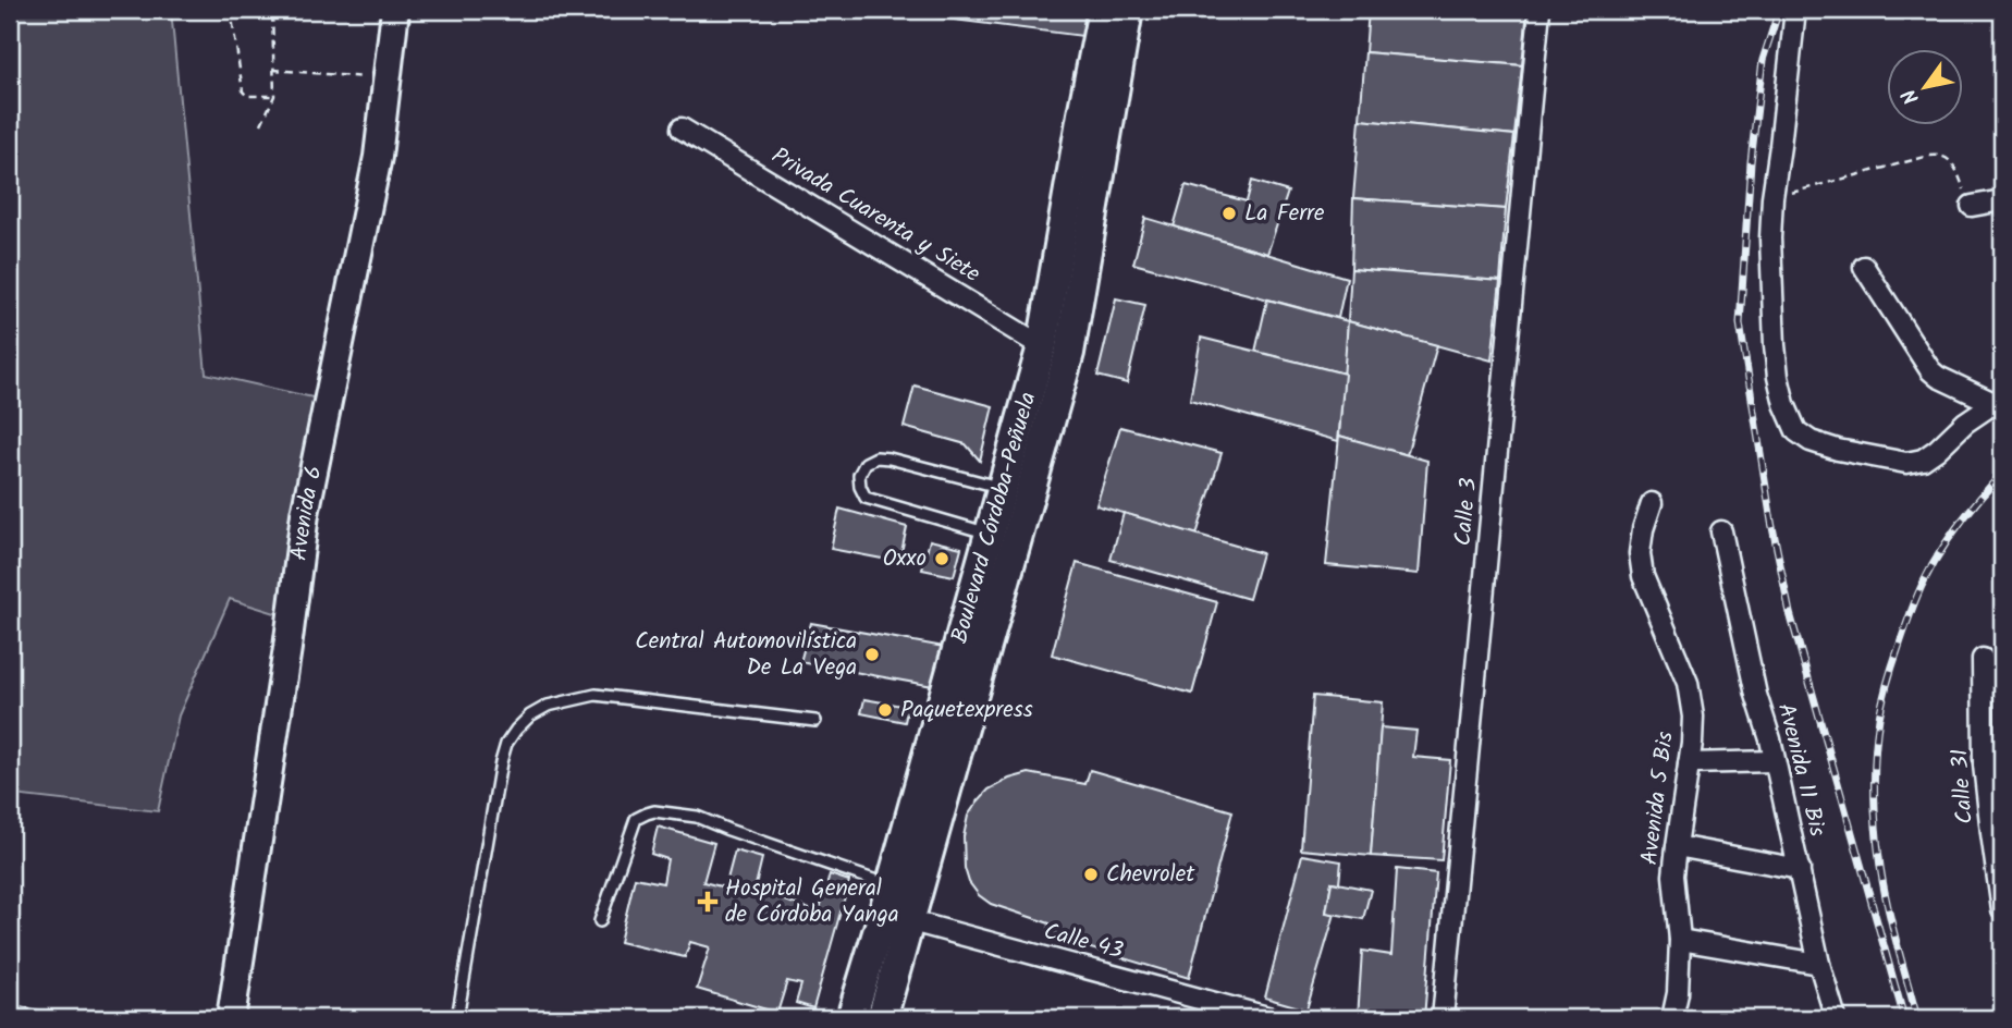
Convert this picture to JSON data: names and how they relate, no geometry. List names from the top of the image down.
{
  "streets": {
    "main road": ["Boulevard Córdoba-Peñuela"],
    "street": [
      "Privada Cuarenta y Siete",
      "Calle 3",
      "Avenida 6",
      "Avenida 11 Bis",
      "Calle 31",
      "Avenida 5 Bis",
      "Calle 43"
    ]
  },
  "crossings": [
    ["Privada Cuarenta y Siete", "Boulevard Córdoba-Peñuela"],
    ["Boulevard Córdoba-Peñuela", "Calle 43"]
  ],
  "places": {
    "other": [
      "La Ferre",
      "Oxxo",
      "Central Automovilística De La Vega",
      "Paquetexpress",
      "Chevrolet"
    ],
    "health": ["Hospital General de Córdoba Yanga"]
  },
  "north": "bottom left"
}
